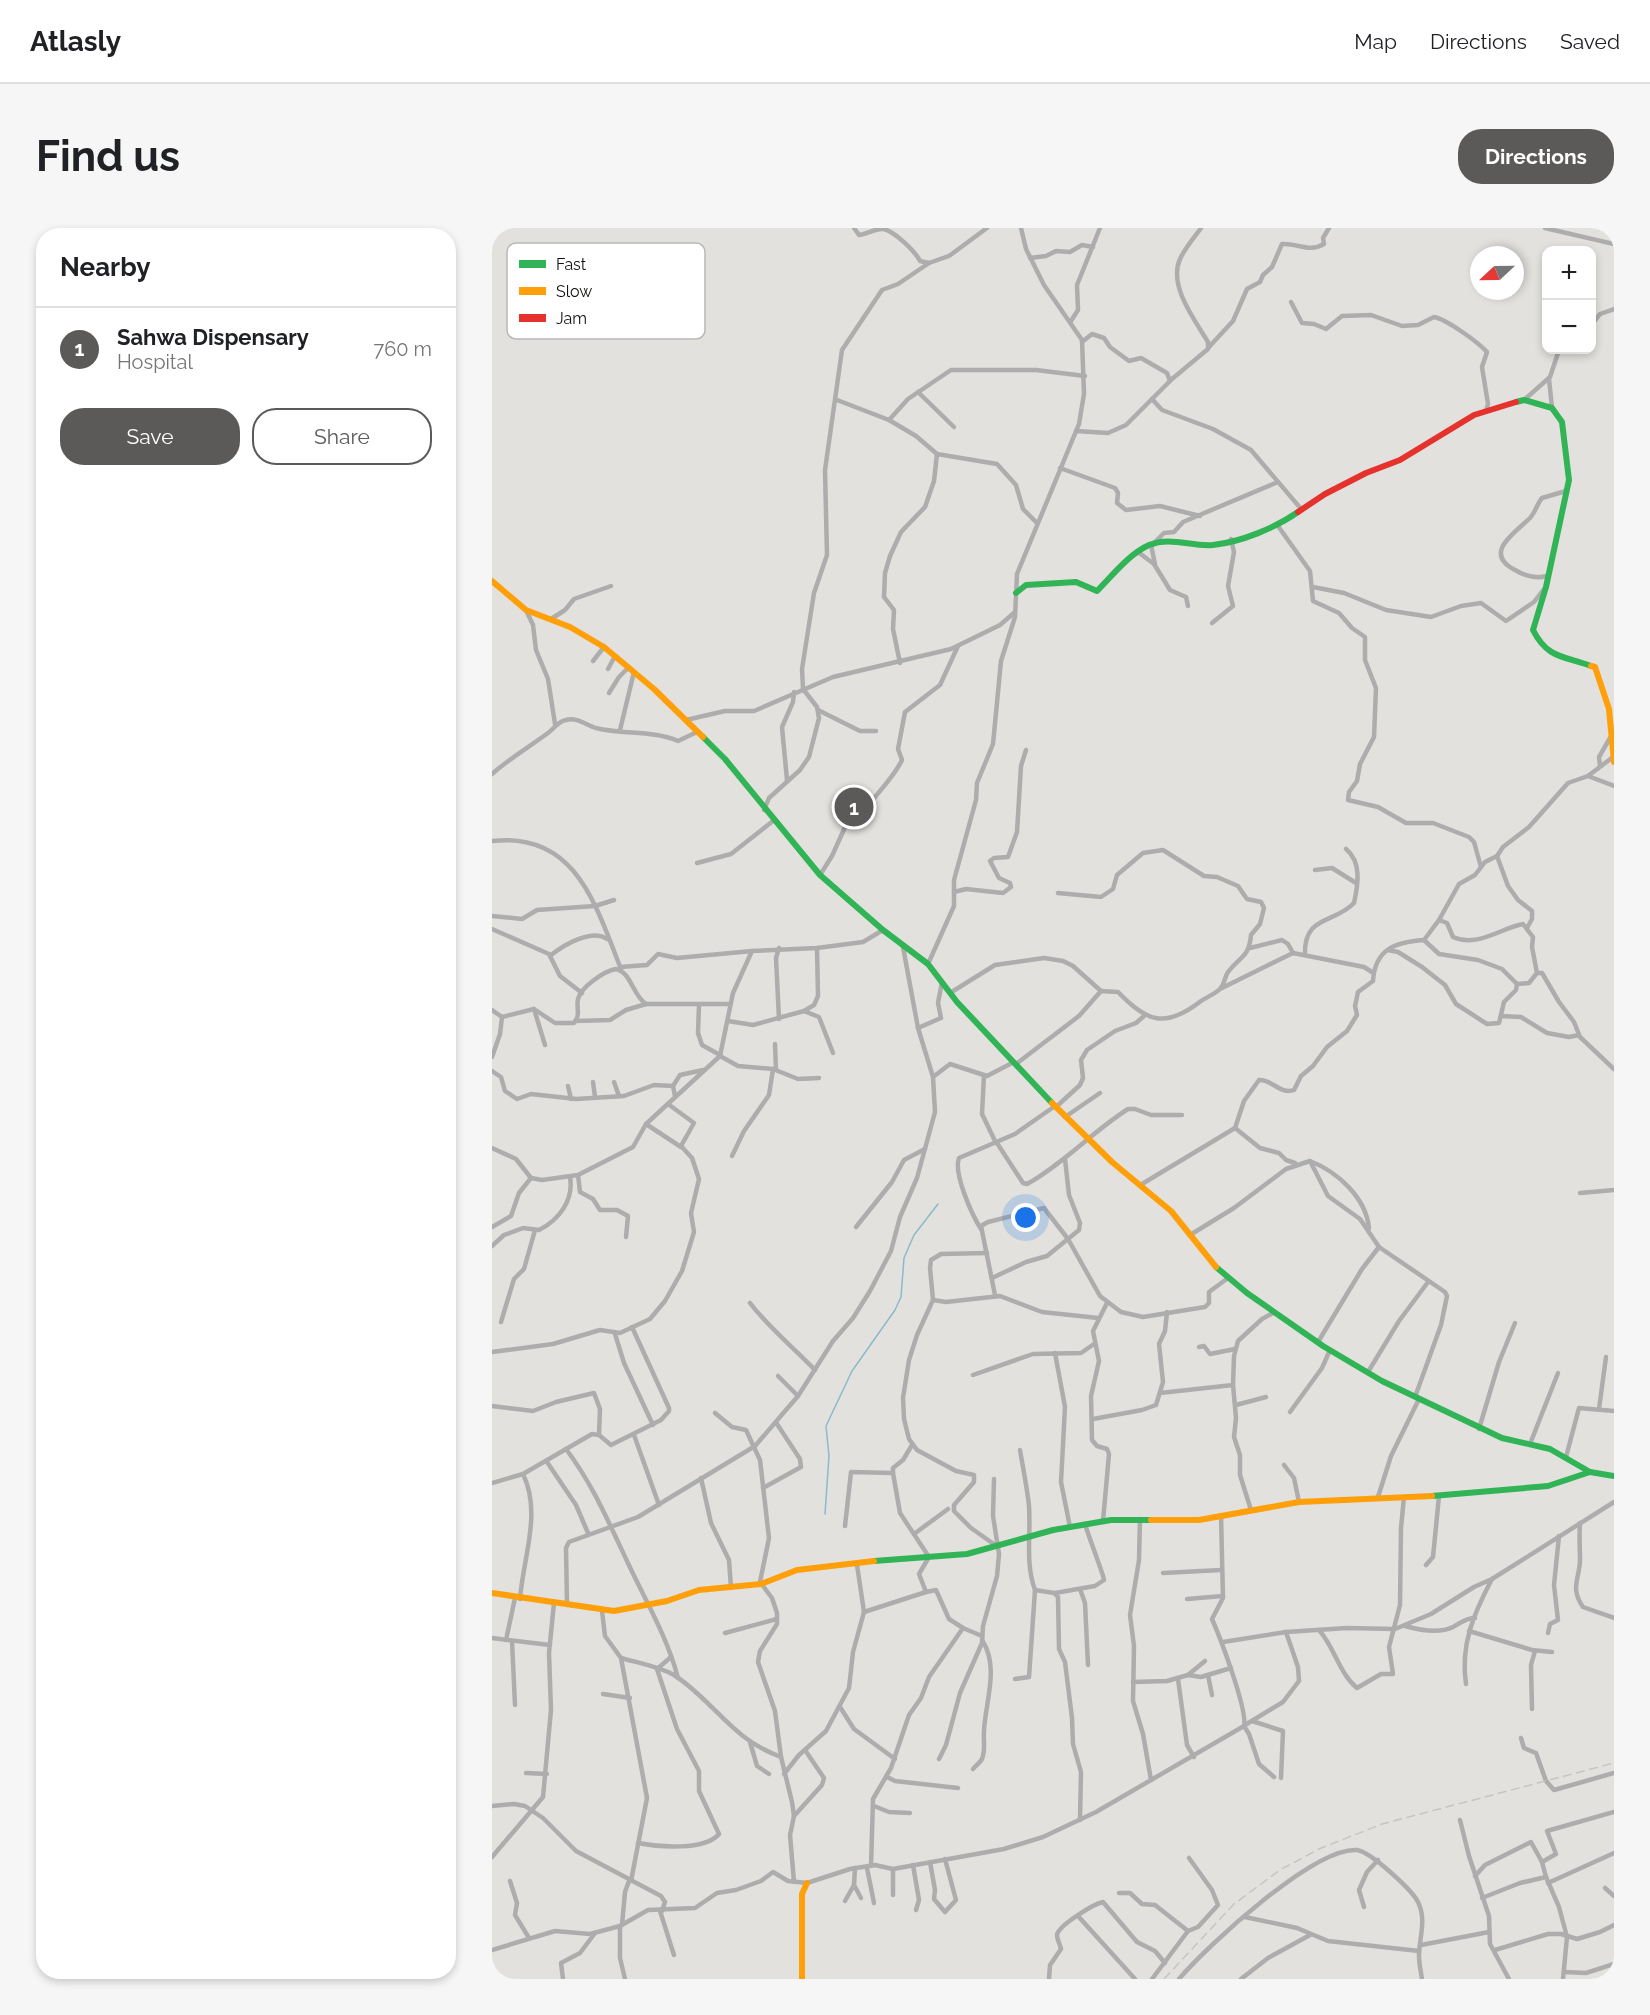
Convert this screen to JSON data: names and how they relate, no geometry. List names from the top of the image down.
{
  "legend": ["Fast", "Slow", "Jam"],
  "north": "left",
  "page": {
    "header": "Atlasly",
    "nav": ["Map", "Directions", "Saved"],
    "buttons": [
      "Directions",
      ["Save", "Share"]
    ],
    "title": "Find us",
    "heading": "Nearby",
    "map_buttons": ["+", "−"],
    "list": [
      {
        "mark": "1",
        "name": "Sahwa Dispensary",
        "note": "Hospital",
        "value": "760 m"
      }
    ],
    "pins": "1"
  }
}
